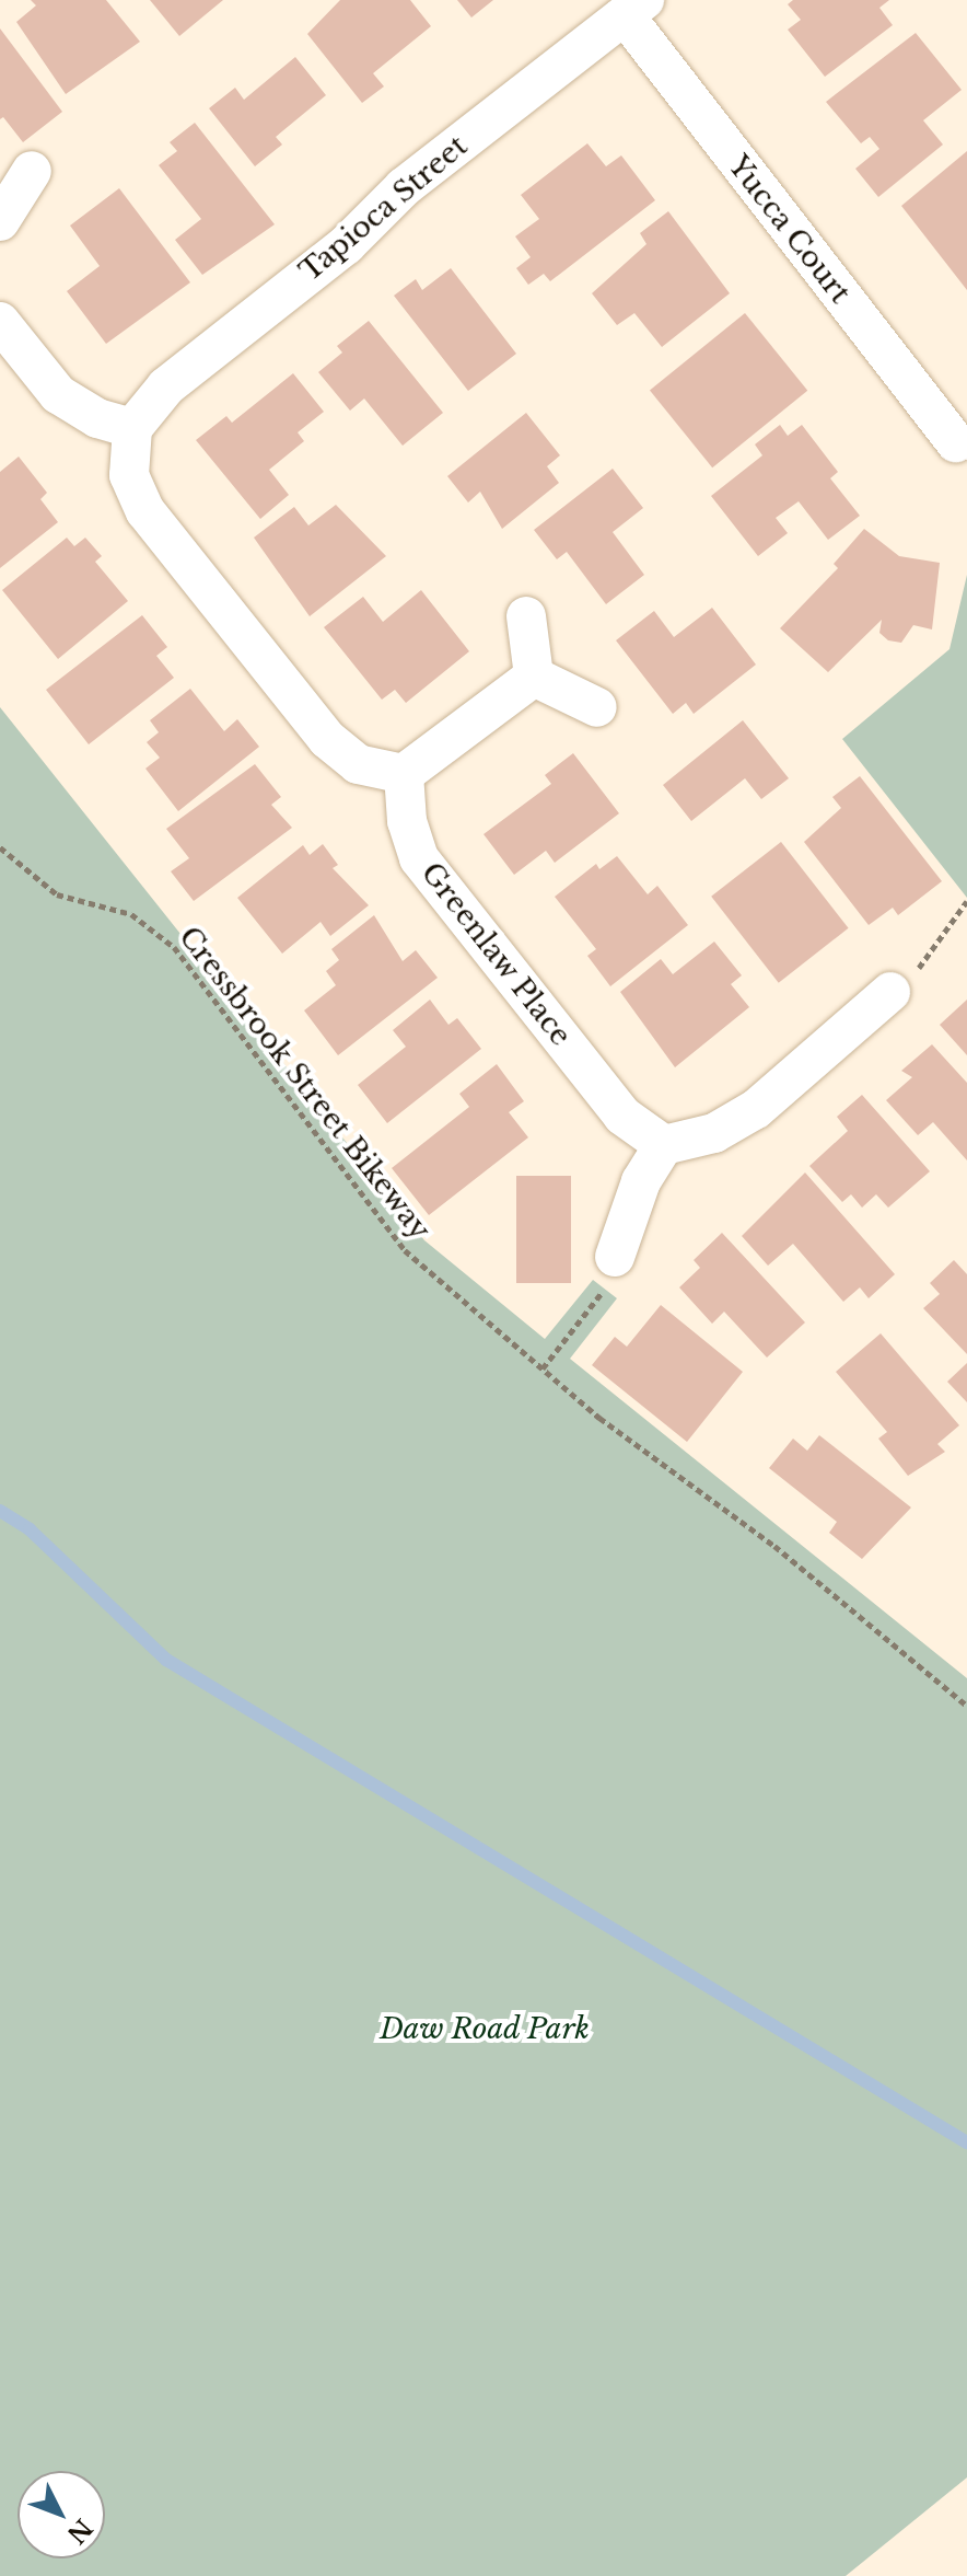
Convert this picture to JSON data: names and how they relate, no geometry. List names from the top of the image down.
{
  "streets": {
    "street": ["Tapioca Street", "Yucca Court", "Greenlaw Place"],
    "path": ["Cressbrook Street Bikeway"]
  },
  "crossings": [
    ["Tapioca Street", "Yucca Court"]
  ],
  "parks": ["Daw Road Park"],
  "north": "bottom right"
}
